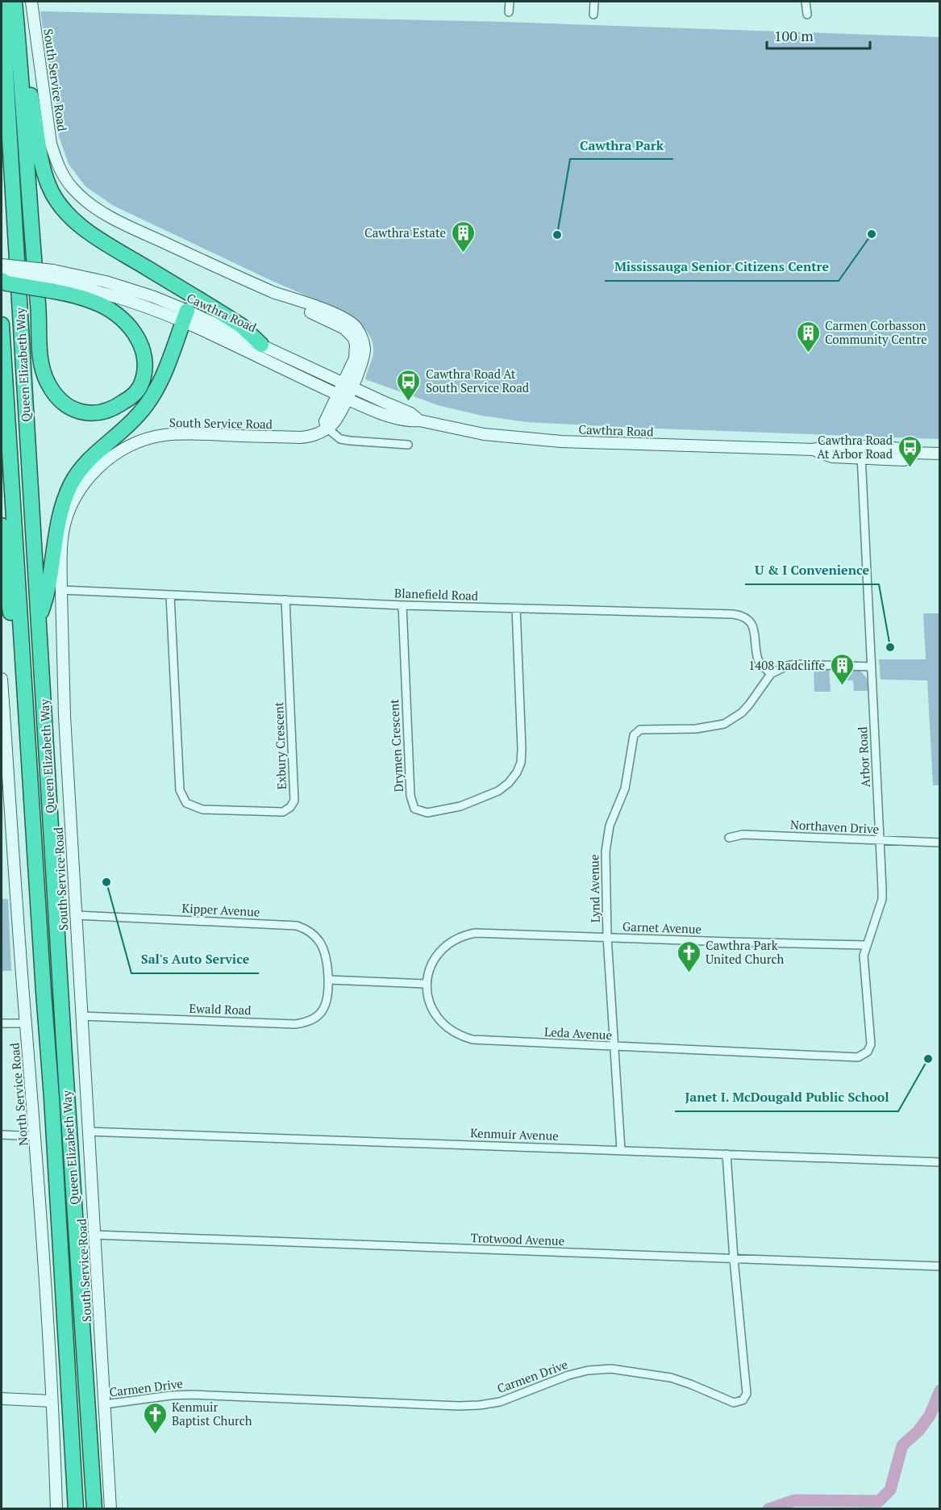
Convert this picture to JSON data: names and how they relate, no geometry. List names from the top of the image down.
{
  "streets": {
    "highway": ["Queen Elizabeth Way"],
    "street": [
      "South Service Road",
      "Cawthra Road",
      "Blanefield Road",
      "Exbury Crescent",
      "Drymen Crescent",
      "Arbor Road",
      "Northaven Drive",
      "Lynd Avenue",
      "Kipper Avenue",
      "Garnet Avenue",
      "Ewald Road",
      "Leda Avenue",
      "North Service Road",
      "Kenmuir Avenue",
      "Trotwood Avenue",
      "Carmen Drive"
    ]
  },
  "crossings": [
    ["South Service Road", "Cawthra Road"],
    ["South Service Road", "Blanefield Road"],
    ["South Service Road", "Kipper Avenue"],
    ["South Service Road", "Ewald Road"],
    ["South Service Road", "Kenmuir Avenue"],
    ["South Service Road", "Trotwood Avenue"],
    ["South Service Road", "Carmen Drive"],
    ["Cawthra Road", "Arbor Road"],
    ["Blanefield Road", "Exbury Crescent"],
    ["Blanefield Road", "Drymen Crescent"],
    ["Blanefield Road", "Lynd Avenue"],
    ["Arbor Road", "Northaven Drive"],
    ["Arbor Road", "Garnet Avenue"],
    ["Arbor Road", "Leda Avenue"],
    ["Lynd Avenue", "Garnet Avenue"],
    ["Lynd Avenue", "Leda Avenue"],
    ["Lynd Avenue", "Kenmuir Avenue"],
    ["Kipper Avenue", "Ewald Road"],
    ["Garnet Avenue", "Leda Avenue"],
    ["Kenmuir Avenue", "Carmen Drive"],
    ["Trotwood Avenue", "Carmen Drive"]
  ],
  "places": {
    "other": [
      "Mississauga Senior Citizens Centre",
      "Cawthra Park",
      "U & I Convenience",
      "Sal's Auto Service",
      "Janet I. McDougald Public School"
    ],
    "building": ["Cawthra Estate", "Carmen Corbasson Community Centre", "1408 Radcliffe"],
    "bus stop": ["Cawthra Road At South Service Road", "Cawthra Road At Arbor Road"],
    "church": ["Cawthra Park United Church", "Kenmuir Baptist Church"]
  },
  "scale_bar": "100 m"
}
